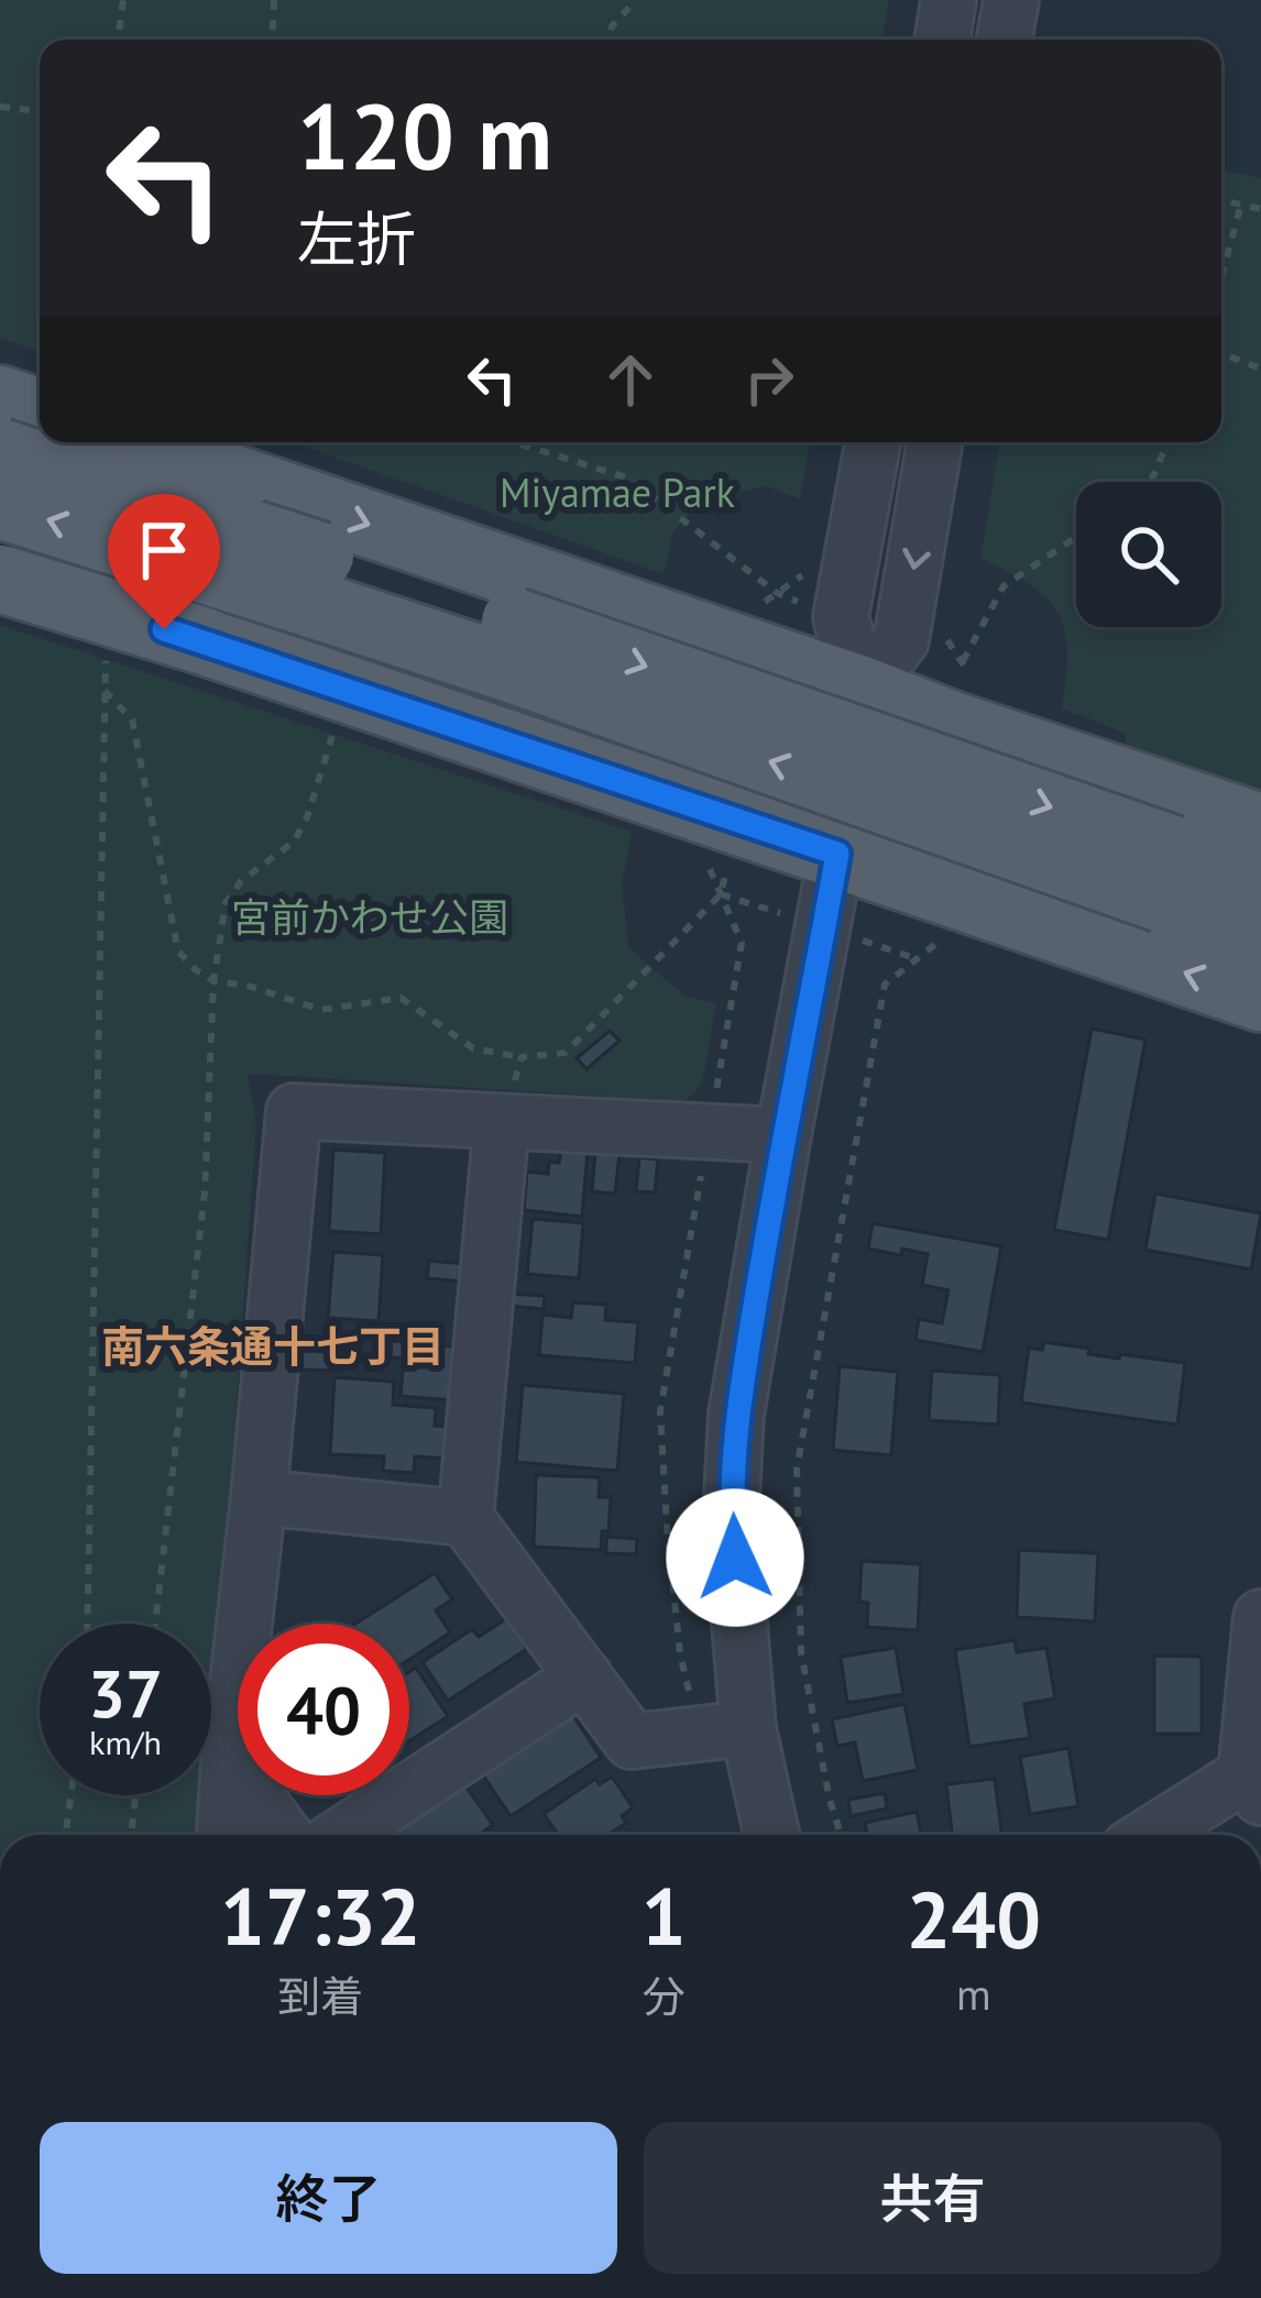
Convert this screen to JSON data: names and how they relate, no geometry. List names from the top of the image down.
{
  "districts": ["南六条通十七丁目"],
  "parks": ["Miyamae Park", "宮前かわせ公園"],
  "page": {
    "turn": ["120 m", "左折"],
    "speed": "37 km/h",
    "limit": "40",
    "eta": [
      "17:32",
      "到着",
      "1",
      "分",
      "240",
      "m"
    ],
    "buttons": ["終了", "共有"]
  }
}
